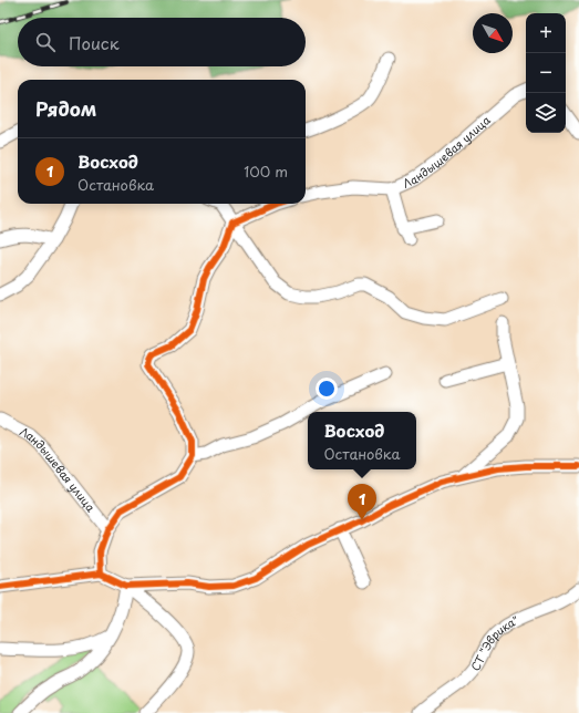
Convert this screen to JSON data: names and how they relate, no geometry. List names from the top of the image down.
{
  "streets": {
    "street": ["Ландышевая улица", "СТ \"Эврика\""]
  },
  "north": "bottom right",
  "page": {
    "map_buttons": ["+", "−"],
    "search": "Поиск",
    "heading": "Рядом",
    "list": [
      {
        "mark": "1",
        "name": "Восход",
        "note": "Остановка",
        "value": "100 m"
      }
    ],
    "popup": ["Восход", "Остановка"],
    "pins": "1"
  }
}
